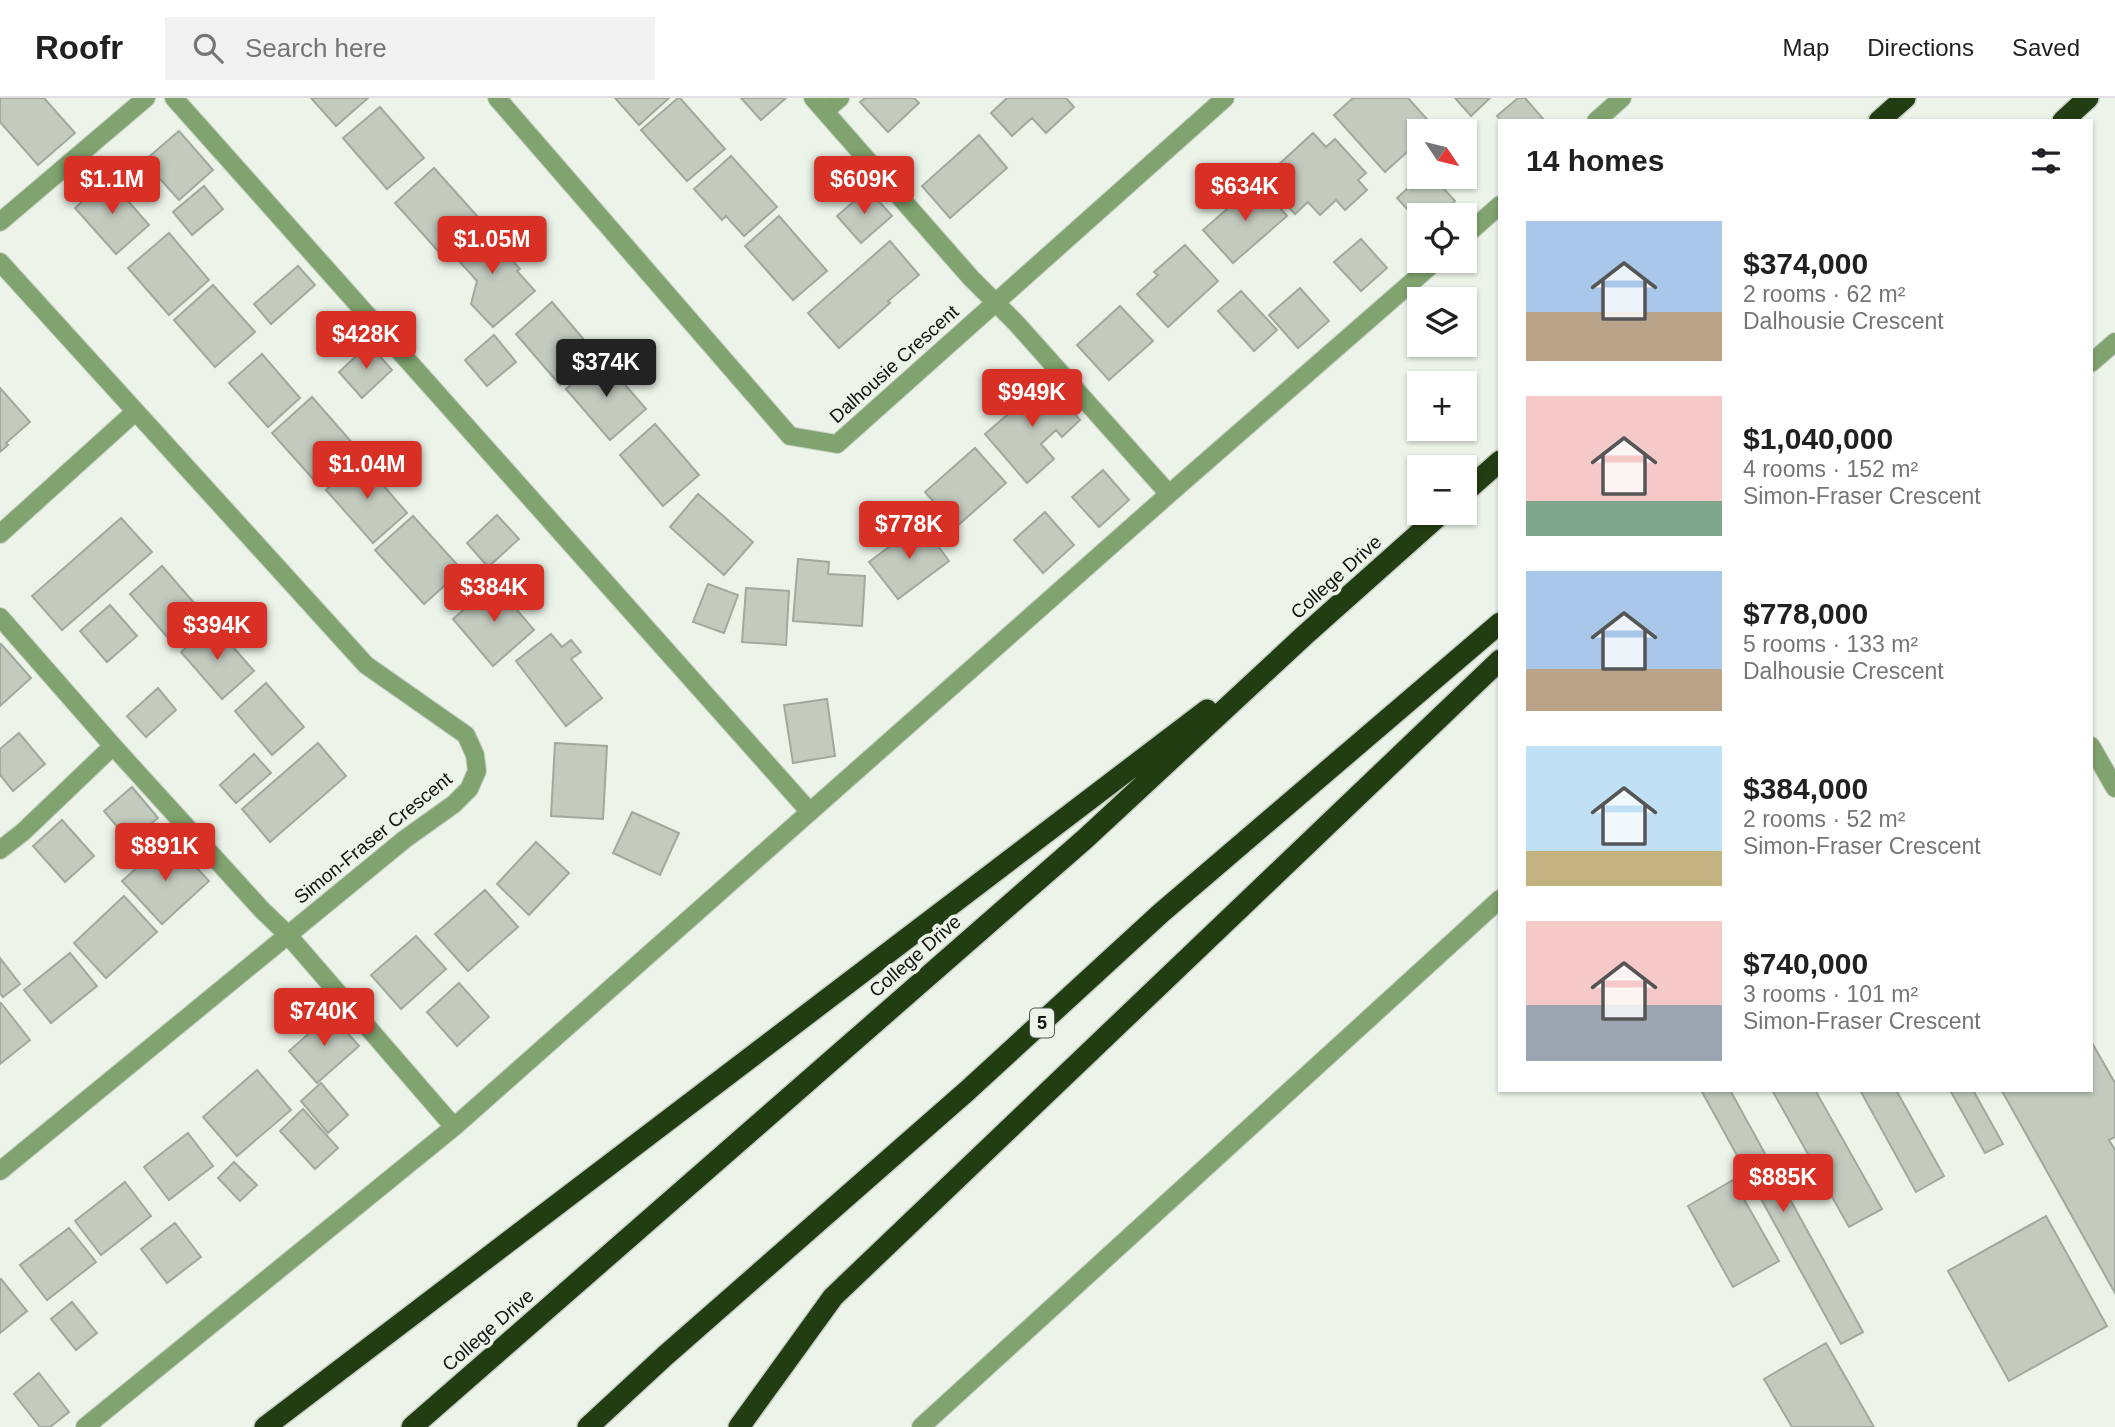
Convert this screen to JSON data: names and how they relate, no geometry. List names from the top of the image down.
{
  "streets": {
    "highway": ["College Drive", "5"],
    "street": ["Dalhousie Crescent", "Simon-Fraser Crescent"]
  },
  "north": "bottom right",
  "page": {
    "header": "Roofr",
    "search": "Search here",
    "nav": ["Map", "Directions", "Saved"],
    "map_buttons": ["+", "−"],
    "heading": "14 homes",
    "price": [
      "$1.1M",
      "$609K",
      "$634K",
      "$1.05M",
      "$428K",
      "$374K",
      "$949K",
      "$1.04M",
      "$778K",
      "$384K",
      "$394K",
      "$891K",
      "$740K",
      "$885K"
    ],
    "list": [
      {
        "name": "$374,000",
        "note": "2 rooms · 62 m² · Dalhousie Crescent"
      },
      {
        "name": "$1,040,000",
        "note": "4 rooms · 152 m² · Simon-Fraser Crescent"
      },
      {
        "name": "$778,000",
        "note": "5 rooms · 133 m² · Dalhousie Crescent"
      },
      {
        "name": "$384,000",
        "note": "2 rooms · 52 m² · Simon-Fraser Crescent"
      },
      {
        "name": "$740,000",
        "note": "3 rooms · 101 m² · Simon-Fraser Crescent"
      }
    ]
  }
}
